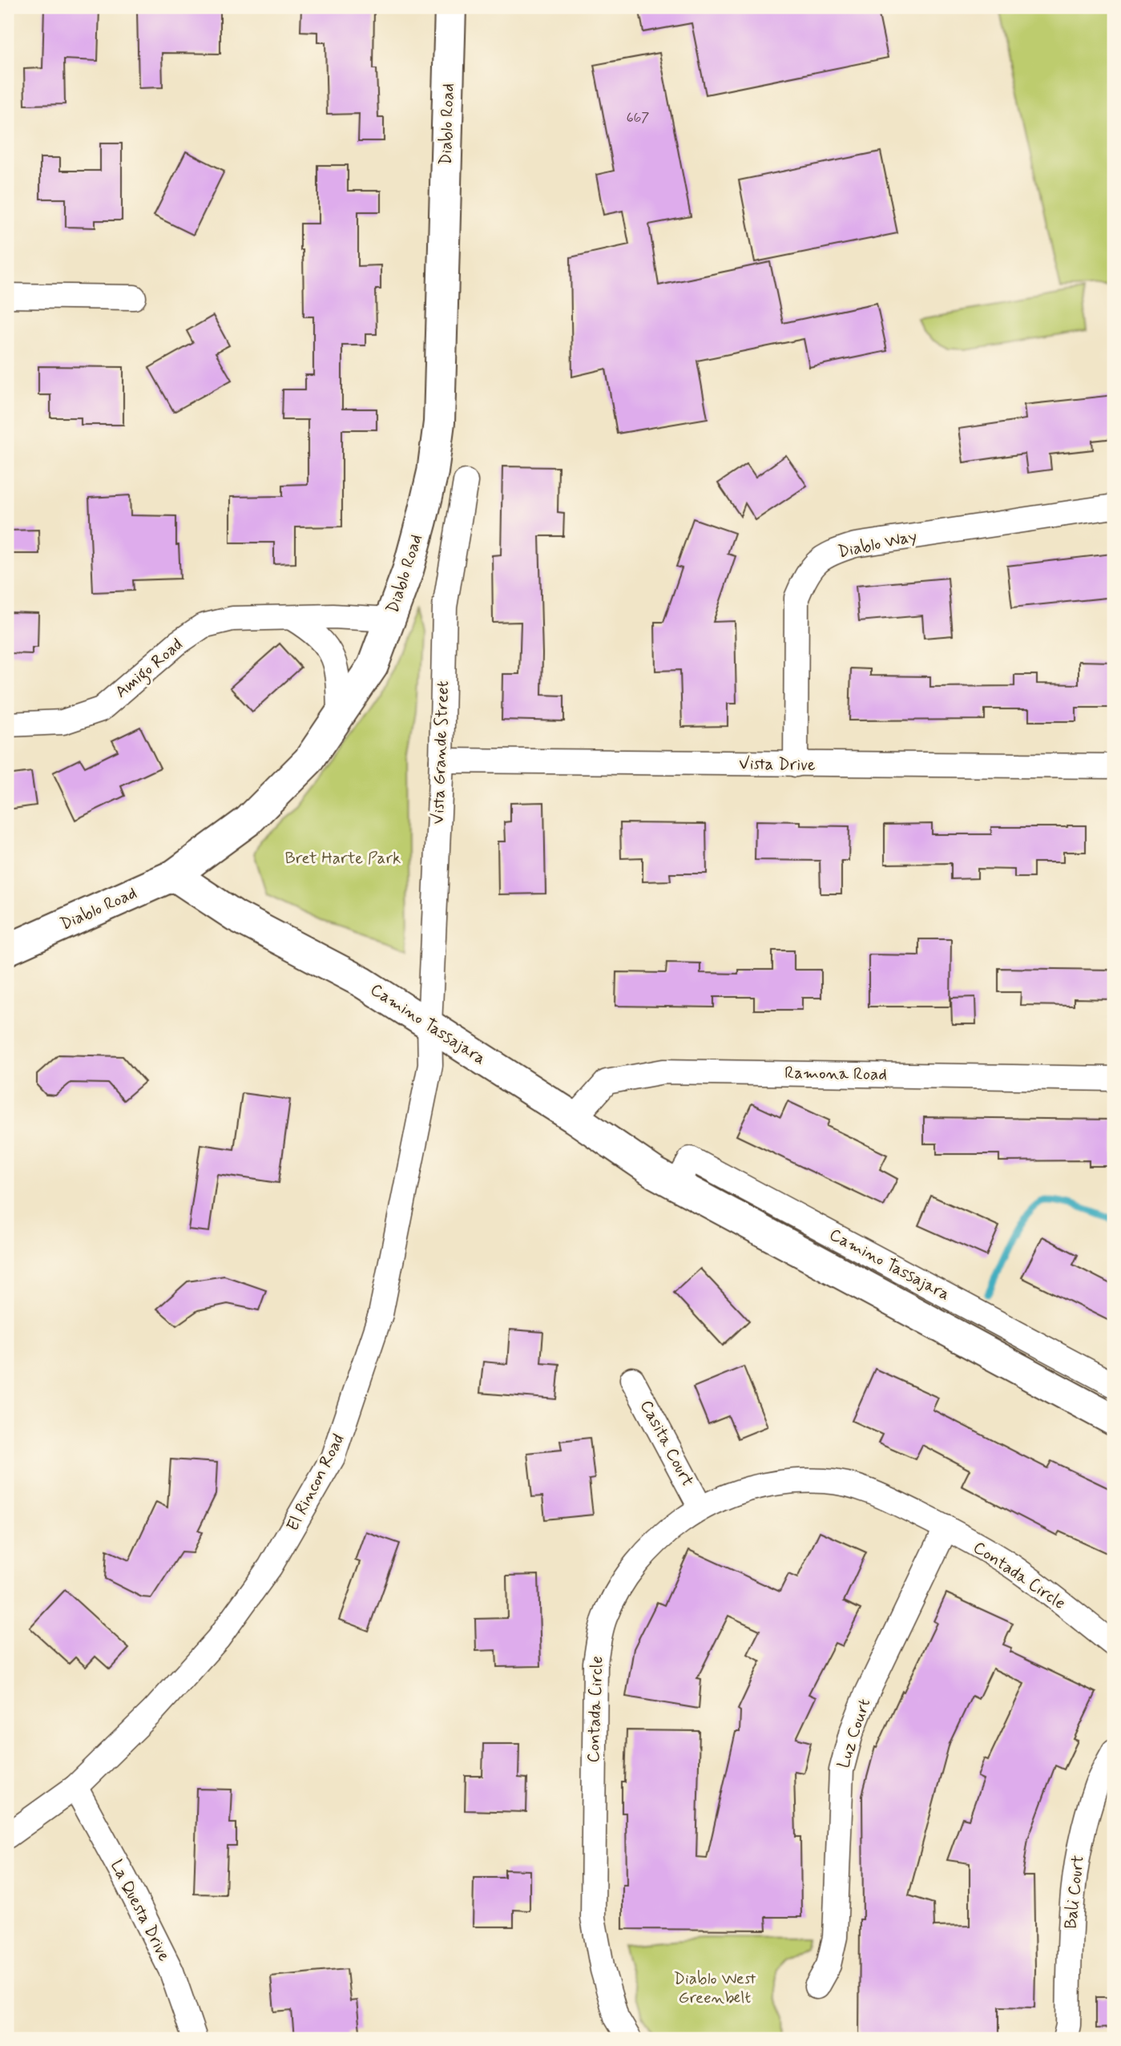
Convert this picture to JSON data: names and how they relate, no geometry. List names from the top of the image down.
{
  "streets": {
    "street": [
      "Diablo Road",
      "Diablo Way",
      "Amigo Road",
      "Vista Grande Street",
      "Vista Drive",
      "Camino Tassajara",
      "Ramona Road",
      "Casita Court",
      "El Rincon Road",
      "Contada Circle",
      "Luz Court",
      "Bali Court",
      "La Questa Drive"
    ]
  },
  "crossings": [
    ["Diablo Road", "Amigo Road"],
    ["Diablo Road", "Camino Tassajara"],
    ["Diablo Way", "Vista Drive"],
    ["Vista Grande Street", "Vista Drive"],
    ["Vista Grande Street", "Camino Tassajara"],
    ["Vista Grande Street", "El Rincon Road"],
    ["Camino Tassajara", "Ramona Road"],
    ["Camino Tassajara", "El Rincon Road"],
    ["Casita Court", "Contada Circle"],
    ["El Rincon Road", "La Questa Drive"],
    ["Contada Circle", "Luz Court"]
  ],
  "parks": ["Bret Harte Park", "Diablo West Greenbelt"],
  "house_numbers": ["667"]
}
